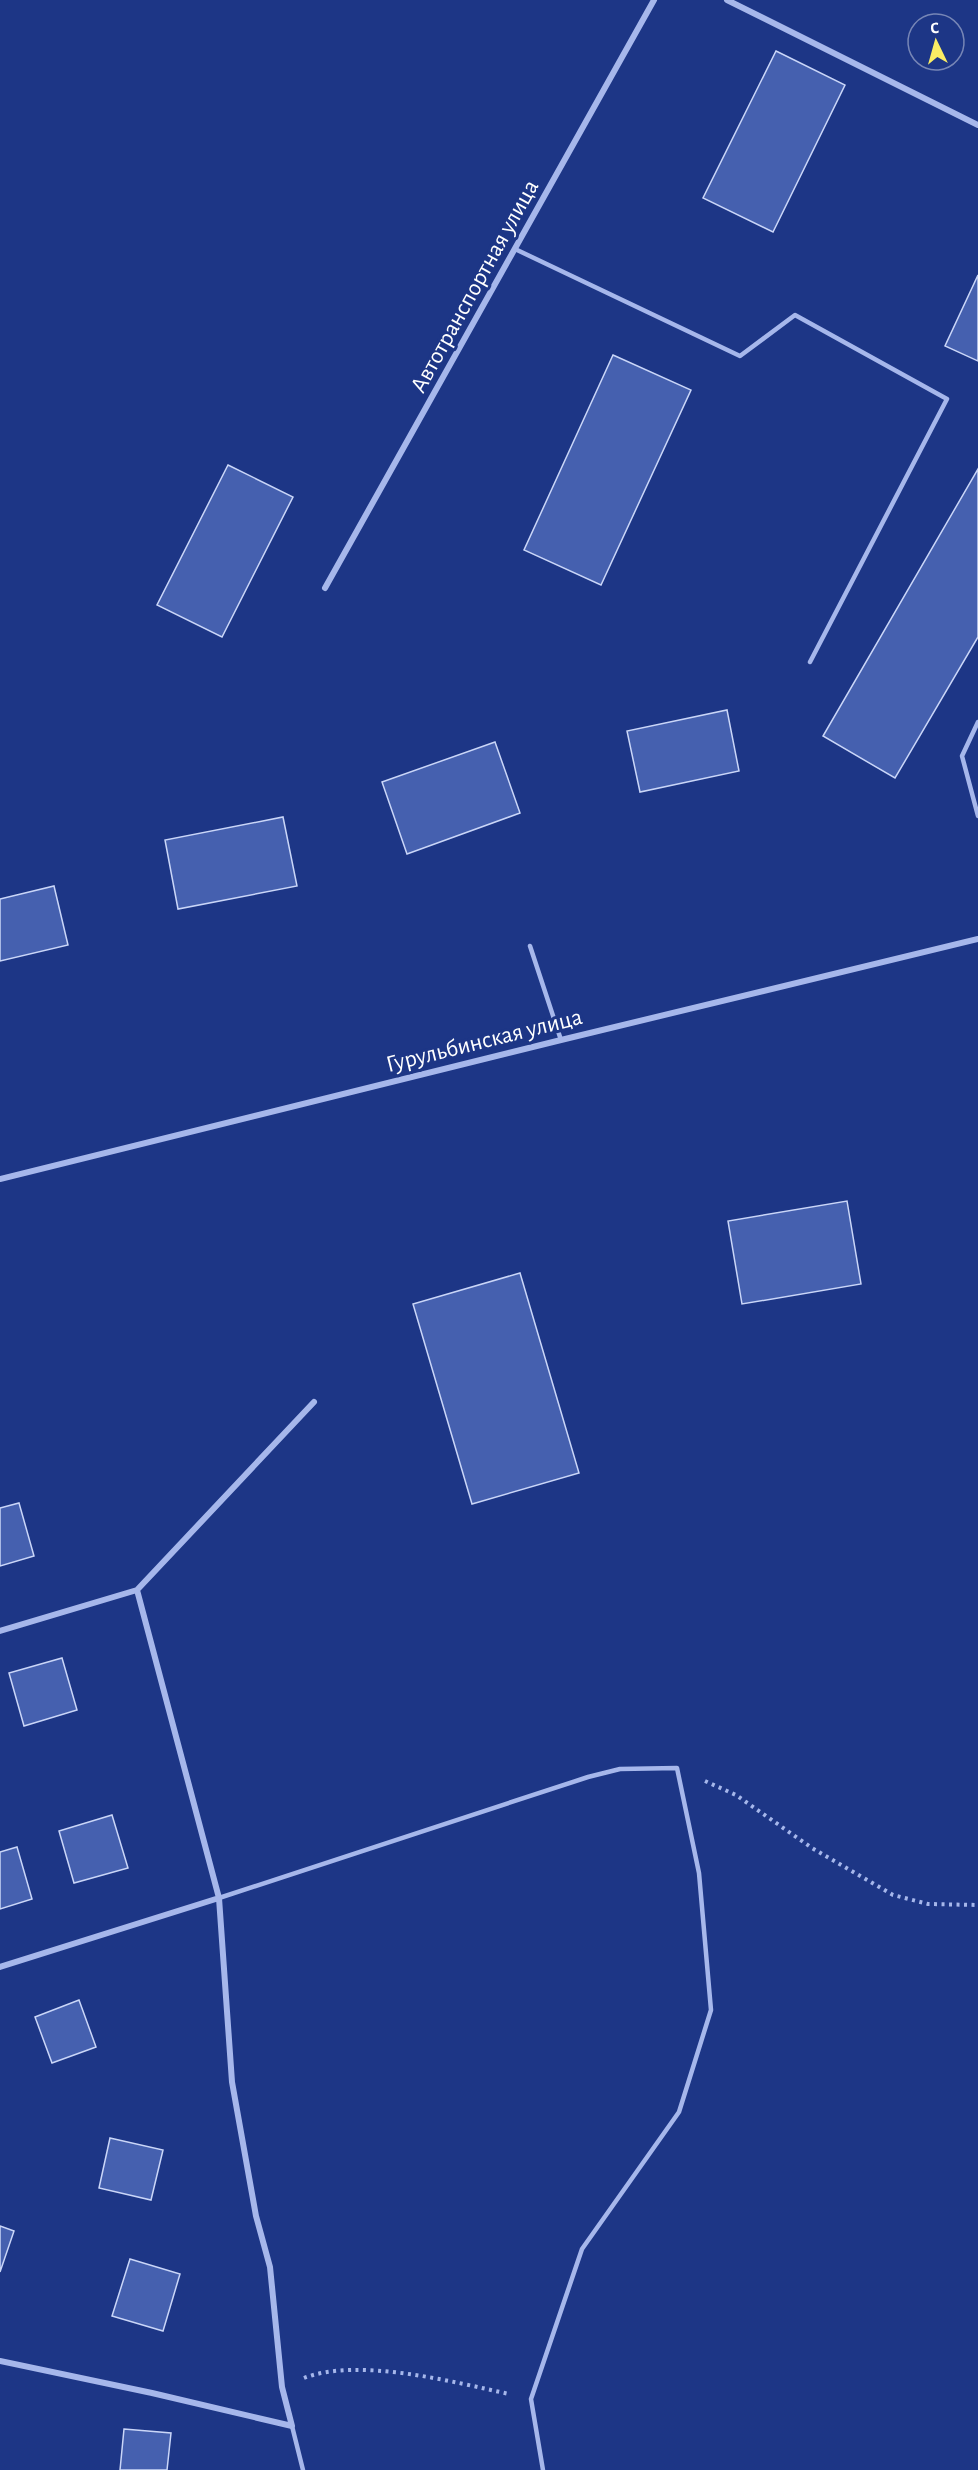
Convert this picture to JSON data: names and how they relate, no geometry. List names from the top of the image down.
{
  "streets": {
    "street": ["Автотранспортная улица", "Гурульбинская улица"]
  },
  "north": "top"
}
